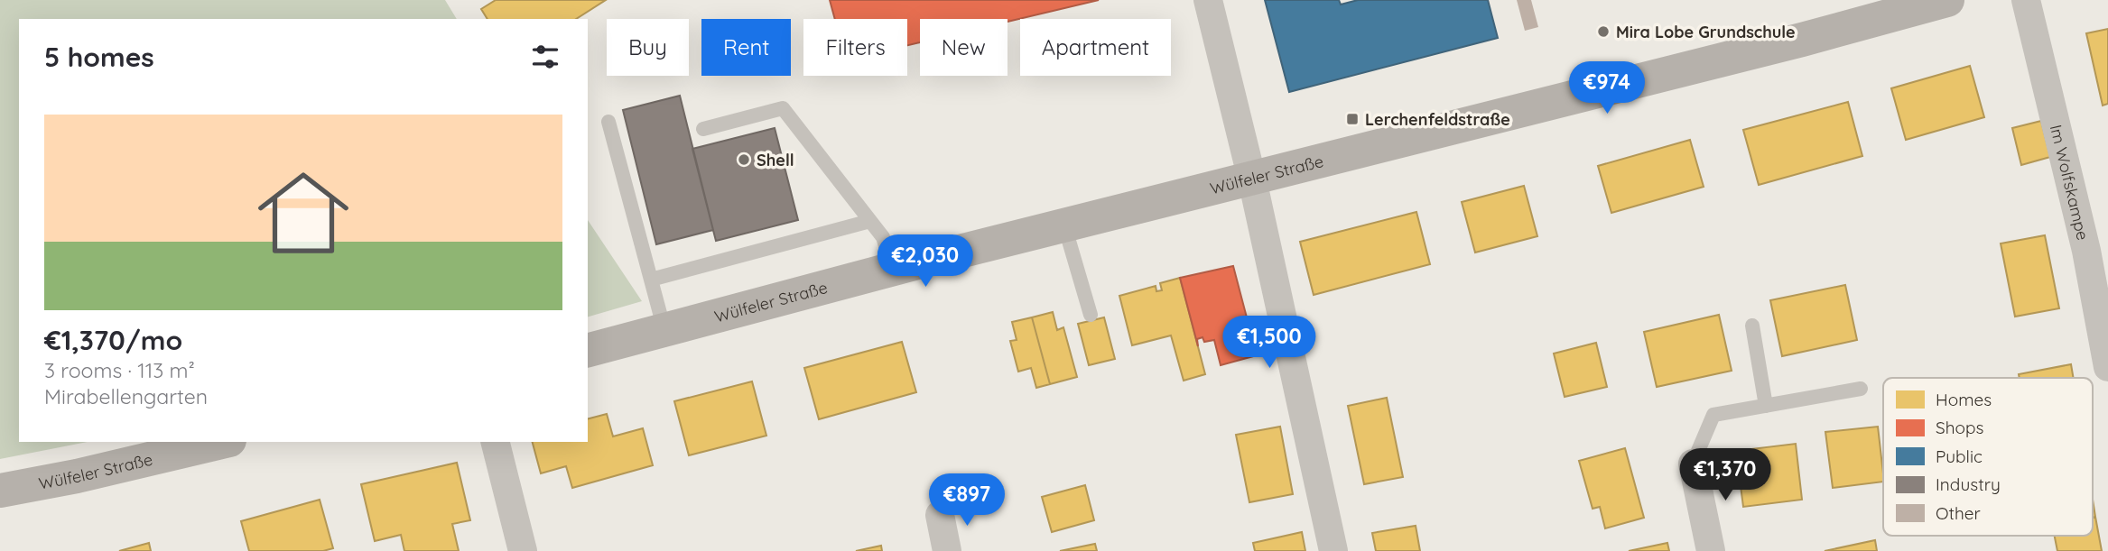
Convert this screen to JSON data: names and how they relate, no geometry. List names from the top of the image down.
{
  "streets": {
    "main road": ["Wülfeler Straße"],
    "street": ["Im Wolfskampe"]
  },
  "places": {
    "other": ["Mira Lobe Grundschule", "Shell"],
    "transit": ["Lerchenfeldstraße"]
  },
  "legend": [
    "Homes",
    "Shops",
    "Public",
    "Industry",
    "Other"
  ],
  "page": {
    "chip": [
      "Buy",
      "Rent",
      "Filters",
      "New",
      "Apartment"
    ],
    "heading": "5 homes",
    "price": [
      "€974",
      "€2,030",
      "€1,500",
      "€1,370",
      "€897"
    ],
    "list": [
      {
        "name": "€1,370/mo",
        "note": "3 rooms · 113 m² · Mirabellengarten"
      }
    ]
  }
}
